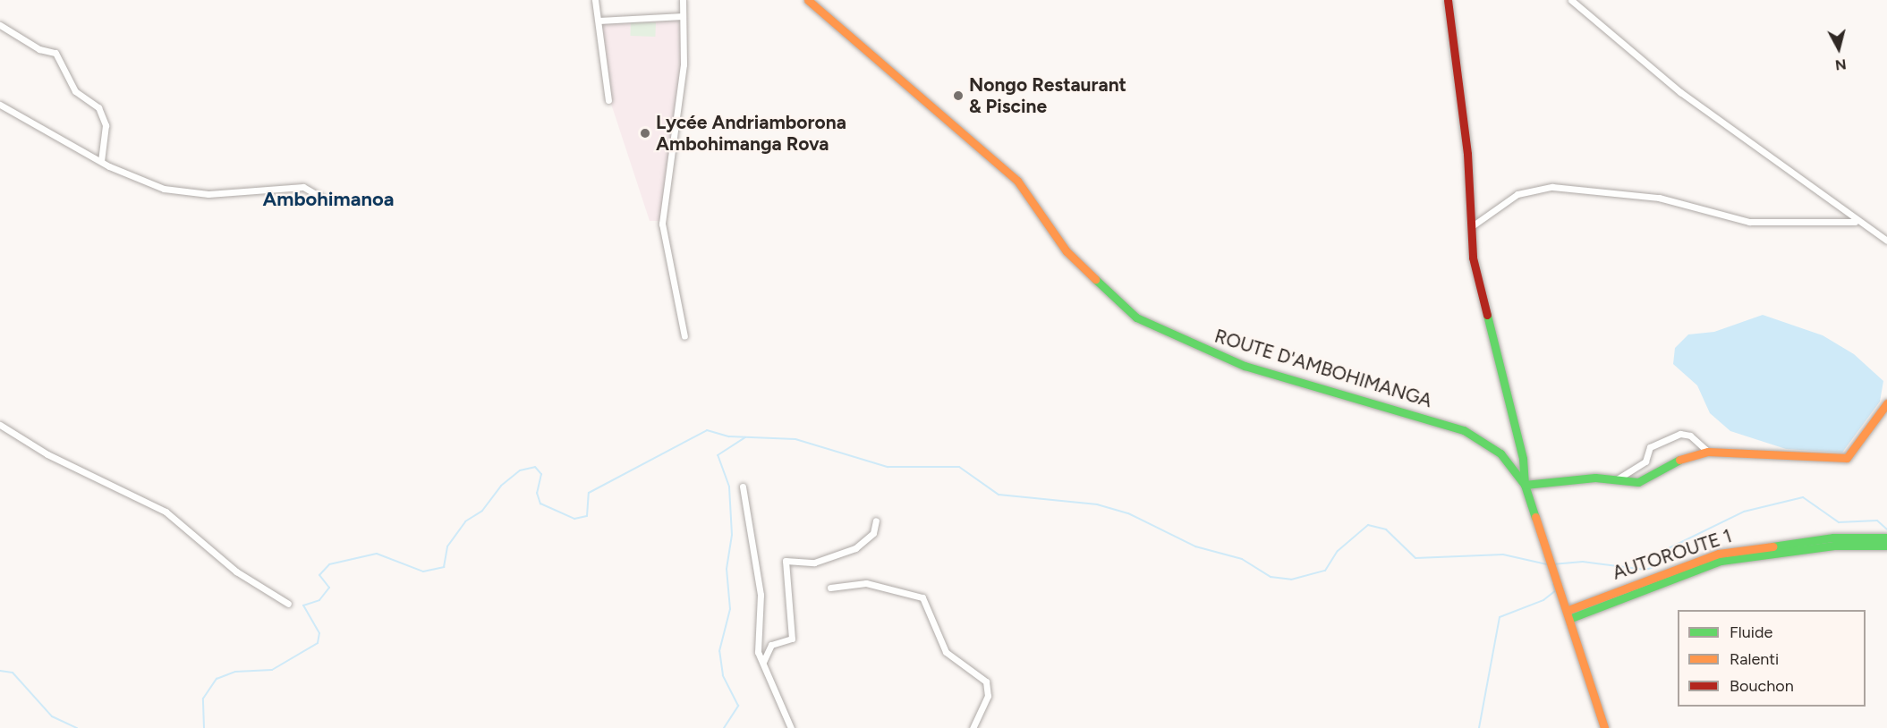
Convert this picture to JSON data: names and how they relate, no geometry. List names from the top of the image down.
{
  "streets": {
    "street": ["ROUTE D'AMBOHIMANGA", "AUTOROUTE 1"]
  },
  "crossings": [
    ["ROUTE D'AMBOHIMANGA", "AUTOROUTE 1"]
  ],
  "districts": ["Ambohimanoa"],
  "places": ["Nongo Restaurant & Piscine", "Lycée Andriamborona Ambohimanga Rova"],
  "legend": ["Fluide", "Ralenti", "Bouchon"],
  "north": "bottom"
}
